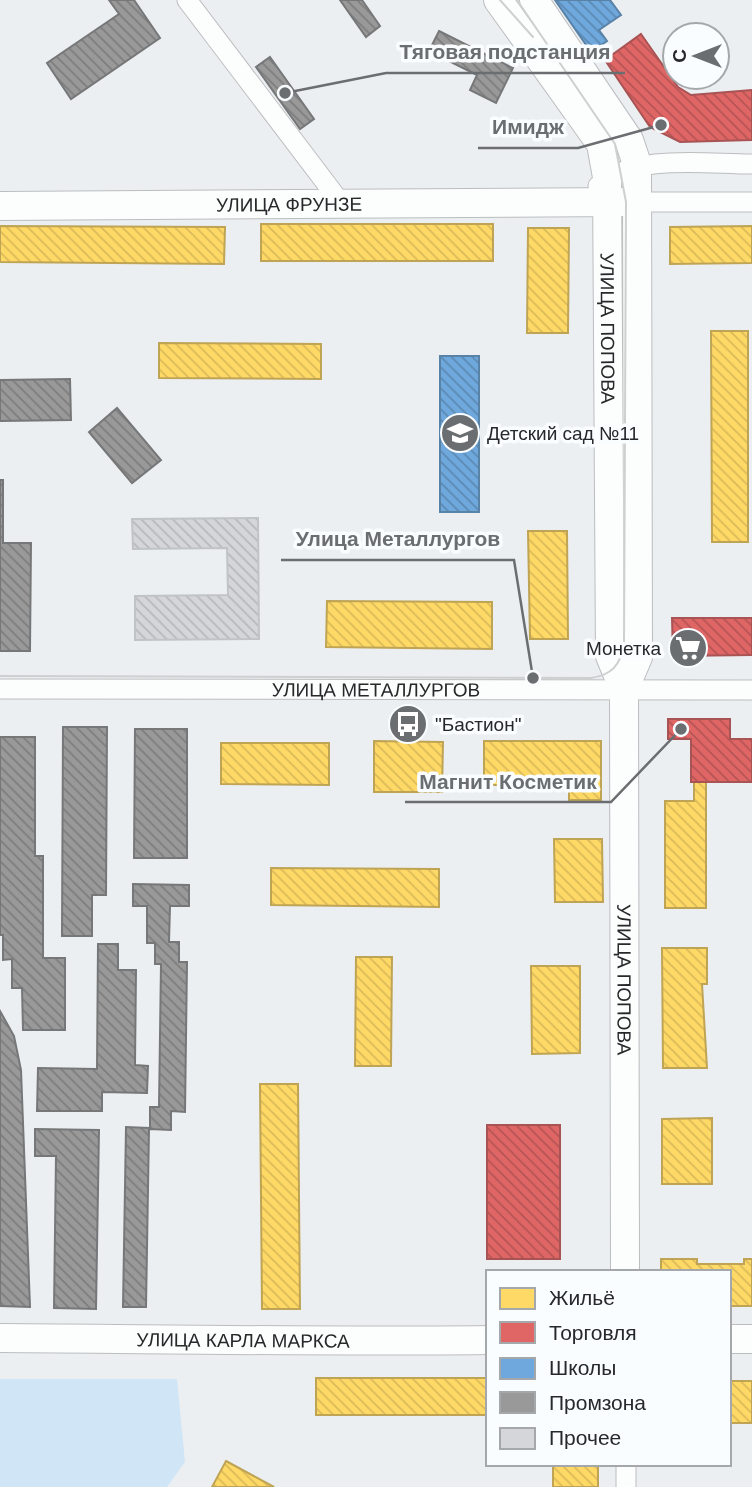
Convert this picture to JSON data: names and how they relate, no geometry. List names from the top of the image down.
{
  "streets": {
    "street": [
      "УЛИЦА ФРУНЗЕ",
      "УЛИЦА ПОПОВА",
      "УЛИЦА МЕТАЛЛУРГОВ",
      "УЛИЦА КАРЛА МАРКСА"
    ]
  },
  "crossings": [
    ["УЛИЦА ФРУНЗЕ", "УЛИЦА ПОПОВА"],
    ["УЛИЦА ПОПОВА", "УЛИЦА МЕТАЛЛУРГОВ"]
  ],
  "places": {
    "other": [
      "Тяговая подстанция",
      "Имидж",
      "Улица Металлургов",
      "Магнит Косметик"
    ],
    "school or university": ["Детский сад №11"],
    "supermarket": ["Монетка"],
    "bus stop": ["\"Бастион\""]
  },
  "legend": [
    "Жильё",
    "Торговля",
    "Школы",
    "Промзона",
    "Прочее"
  ],
  "north": "left"
}
